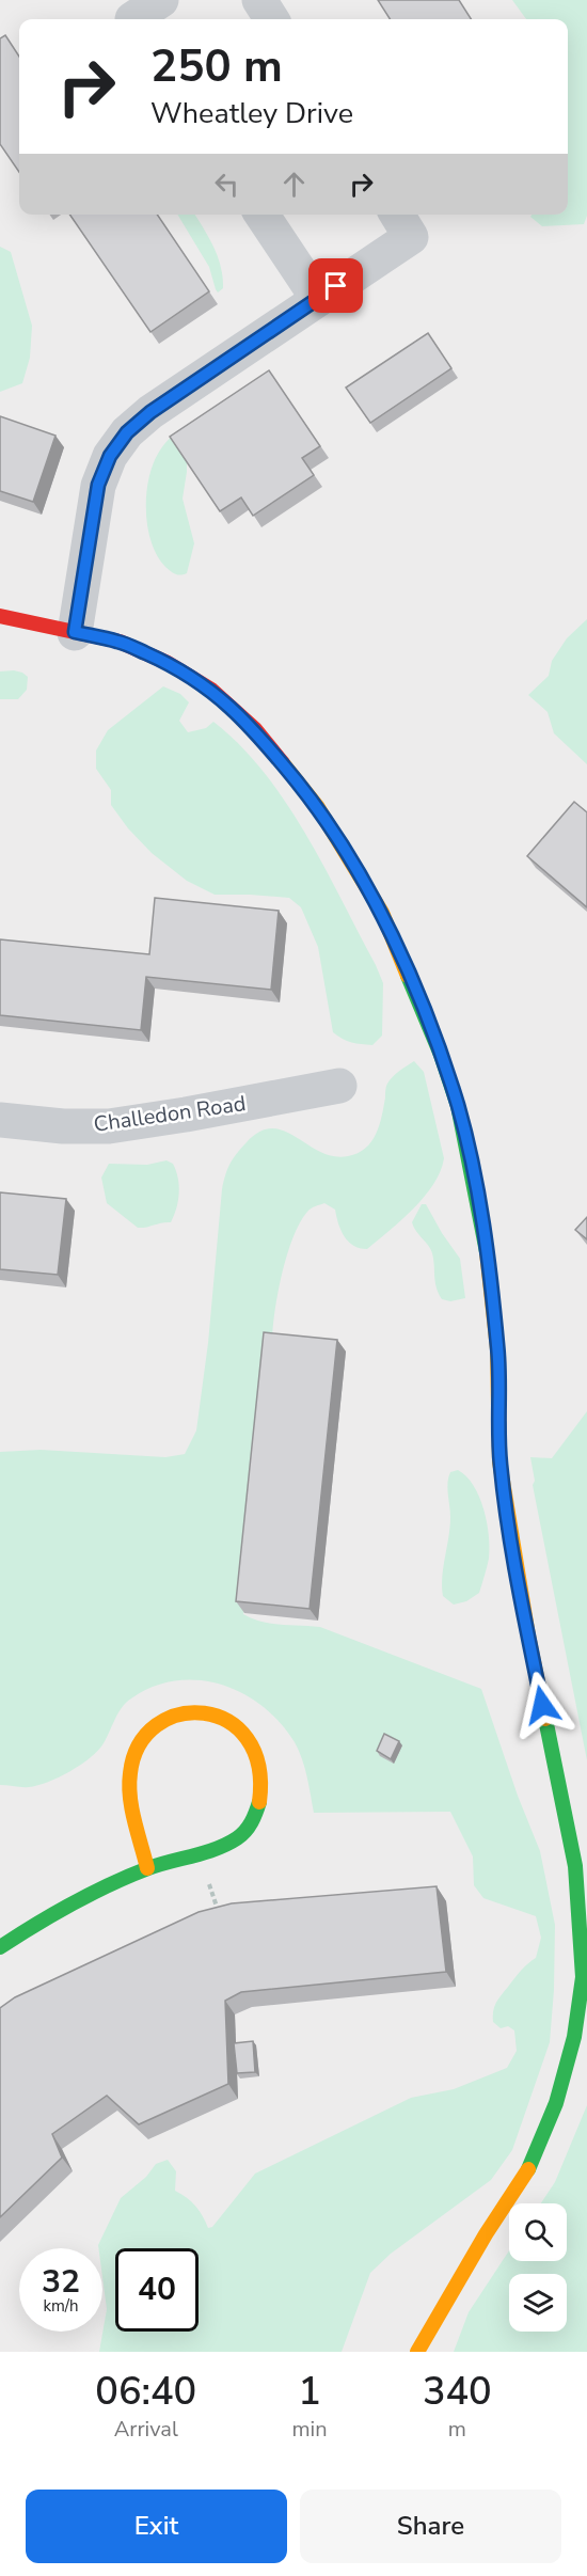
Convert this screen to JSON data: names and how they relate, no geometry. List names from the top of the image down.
{
  "streets": {
    "street": ["Challedon Road"]
  },
  "page": {
    "turn": ["250 m", "Wheatley Drive"],
    "speed": "32 km/h",
    "limit": "40",
    "eta": [
      "06:40",
      "Arrival",
      "1",
      "min",
      "340",
      "m"
    ],
    "buttons": ["Exit", "Share"]
  }
}
